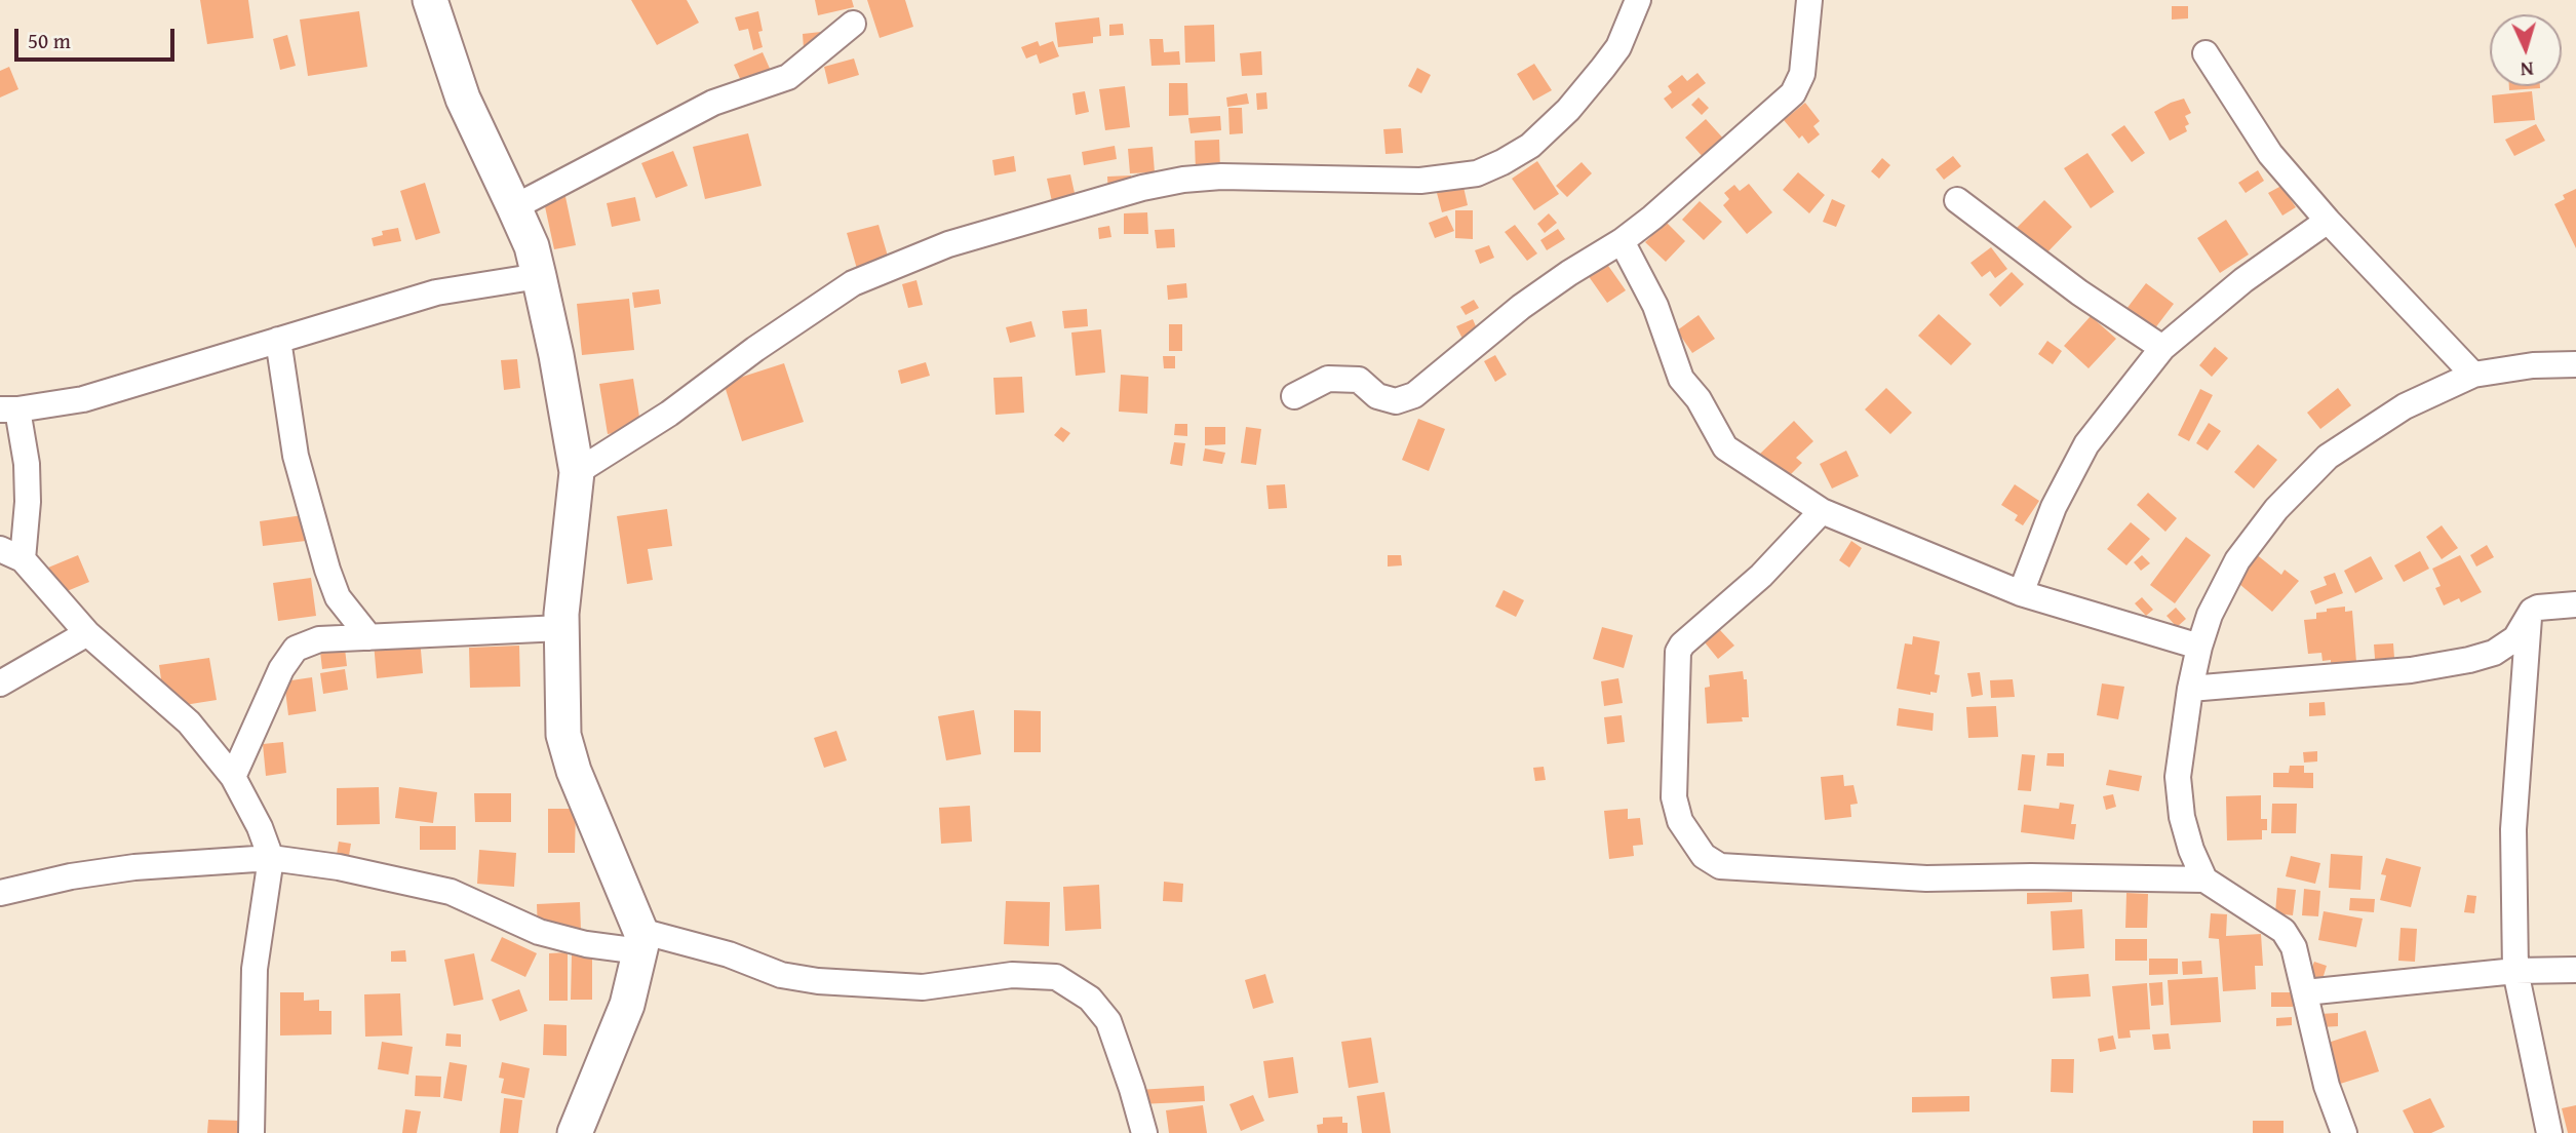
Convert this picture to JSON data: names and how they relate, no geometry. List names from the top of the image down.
{
  "scale_bar": "50 m",
  "north": "bottom"
}
